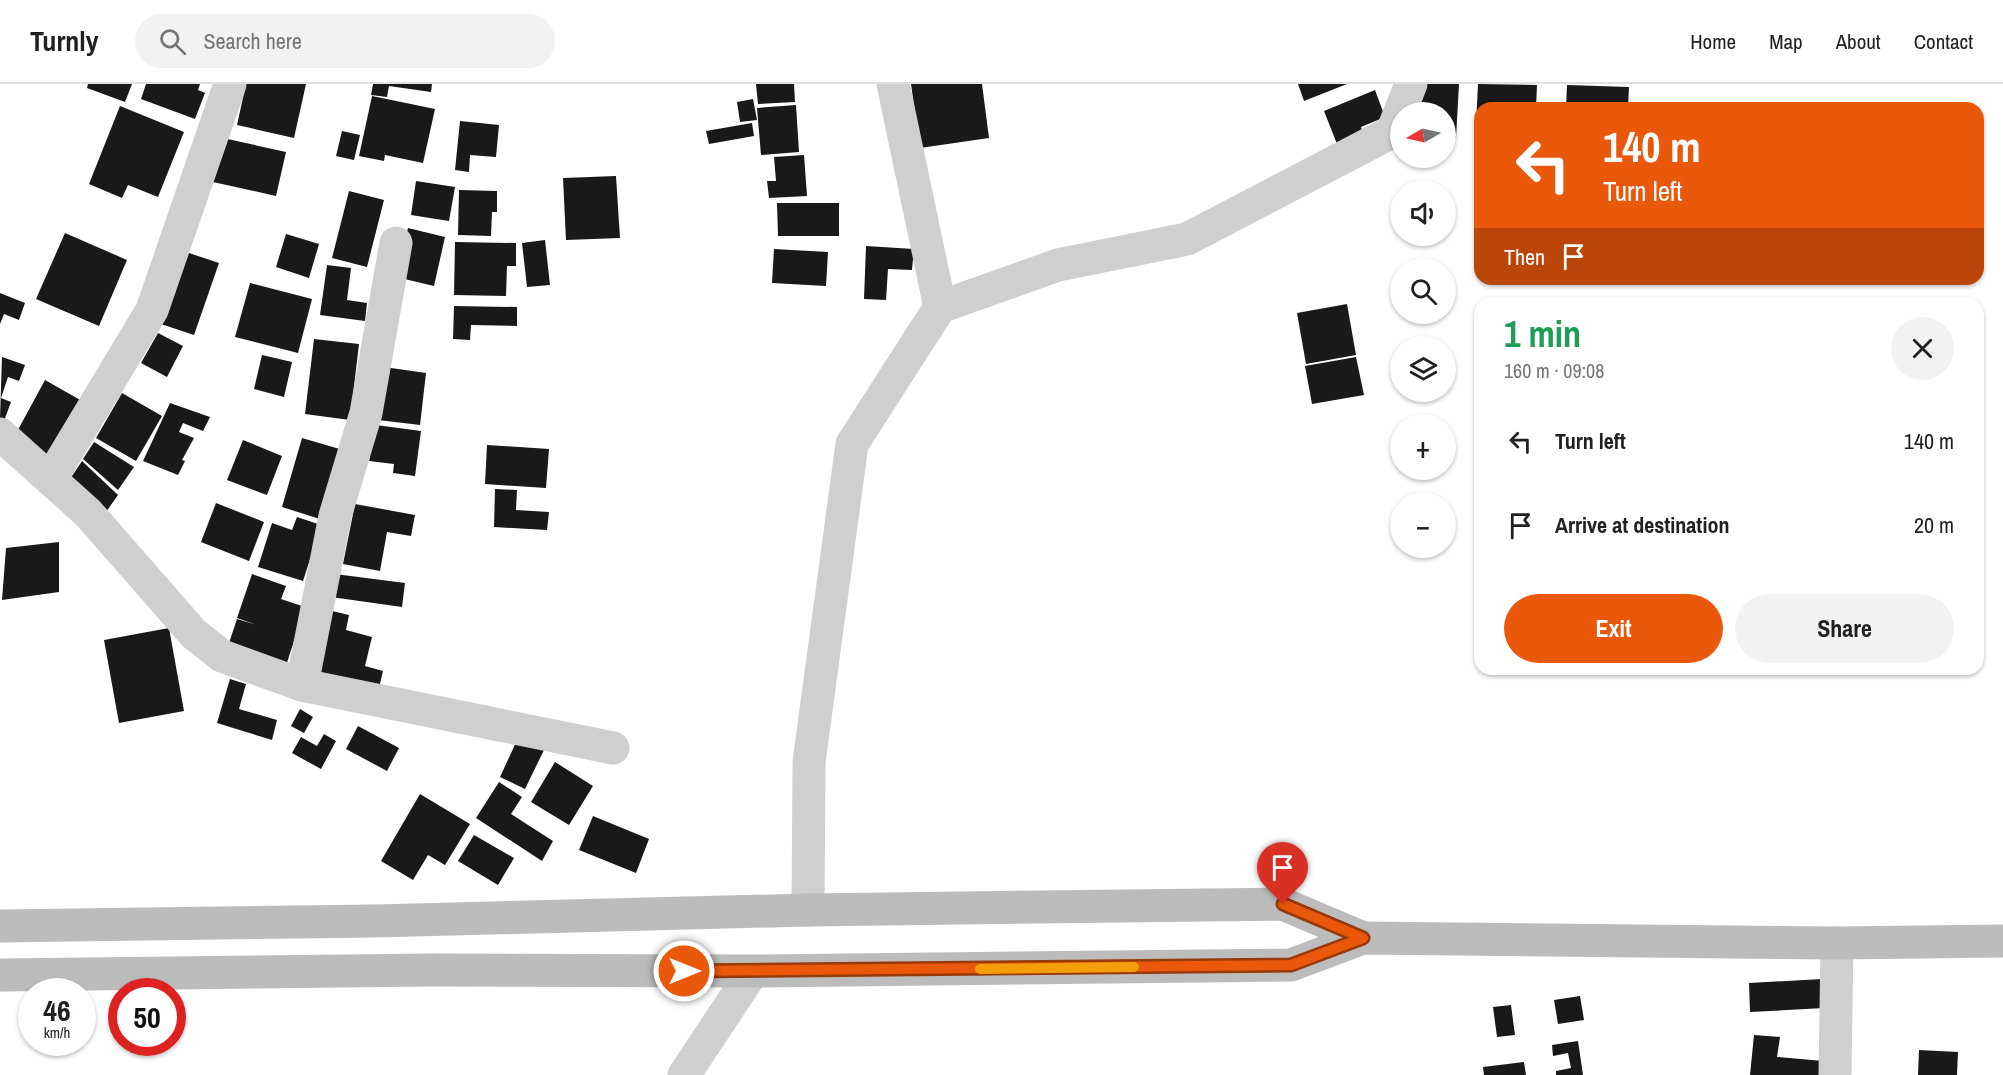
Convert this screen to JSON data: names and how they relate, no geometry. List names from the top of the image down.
{
  "north": "left",
  "page": {
    "header": "Turnly",
    "search": "Search here",
    "nav": [
      "Home",
      "Map",
      "About",
      "Contact"
    ],
    "map_buttons": ["+", "−"],
    "turn": ["140 m", "Turn left"],
    "then": "Then",
    "heading": ["1 min", "160 m · 09:08"],
    "list": [
      {
        "name": "Turn left",
        "value": "140 m"
      },
      {
        "name": "Arrive at destination",
        "value": "20 m"
      }
    ],
    "buttons": ["Exit", "Share"],
    "speed": "46 km/h",
    "limit": "50"
  }
}
